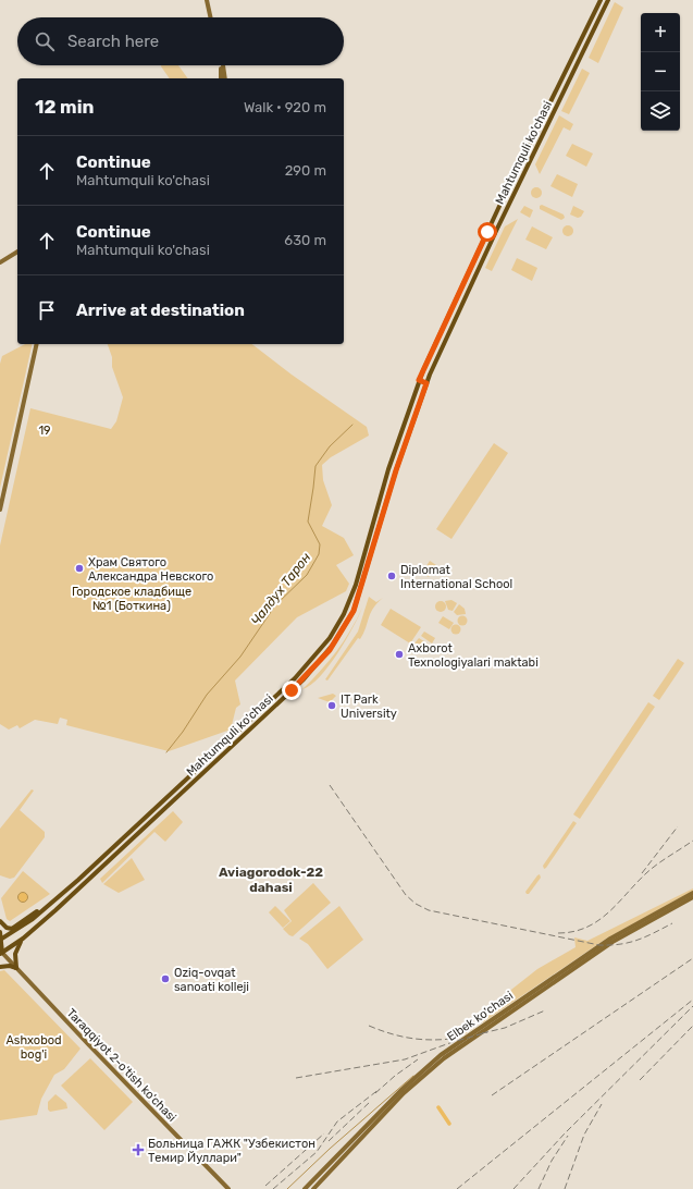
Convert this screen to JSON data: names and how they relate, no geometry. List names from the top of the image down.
{
  "streets": {
    "main road": ["Mahtumquli ko'chasi", "Elbek ko'chasi", "Taraqqiyot 2-o'tish ko'chasi"]
  },
  "crossings": [
    ["Mahtumquli ko'chasi", "Taraqqiyot 2-o'tish ko'chasi"]
  ],
  "districts": ["Aviagorodok-22 dahasi"],
  "water": ["Чалдух Тарон"],
  "parks": ["19", "Городское кладбище №1 (Боткина)", "Ashxobod bog'i"],
  "places": {
    "other": [
      "Храм Святого Александра Невского",
      "Diplomat International School",
      "Axborot Texnologiyalari maktabi",
      "IT Park University",
      "Oziq-ovqat sanoati kolleji"
    ],
    "health": ["Больница ГАЖК \"Узбекистон Темир Йуллари\""]
  },
  "page": {
    "map_buttons": ["+", "−"],
    "search": "Search here",
    "heading": ["12 min", "Walk · 920 m"],
    "list": [
      ["Continue", "Mahtumquli ko'chasi", "290 m"],
      ["Continue", "Mahtumquli ko'chasi", "630 m"],
      "Arrive at destination"
    ]
  }
}
